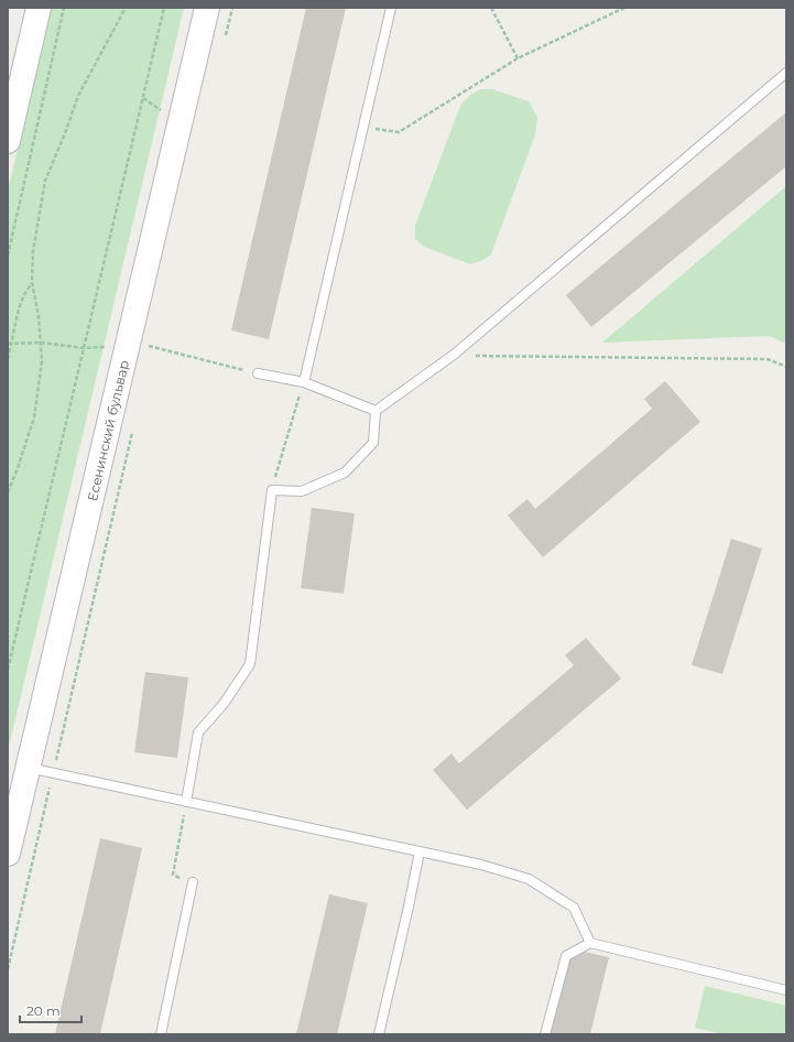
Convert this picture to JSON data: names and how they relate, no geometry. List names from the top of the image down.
{
  "streets": {
    "street": ["Есенинский бульвар"]
  },
  "scale_bar": "20 m"
}
